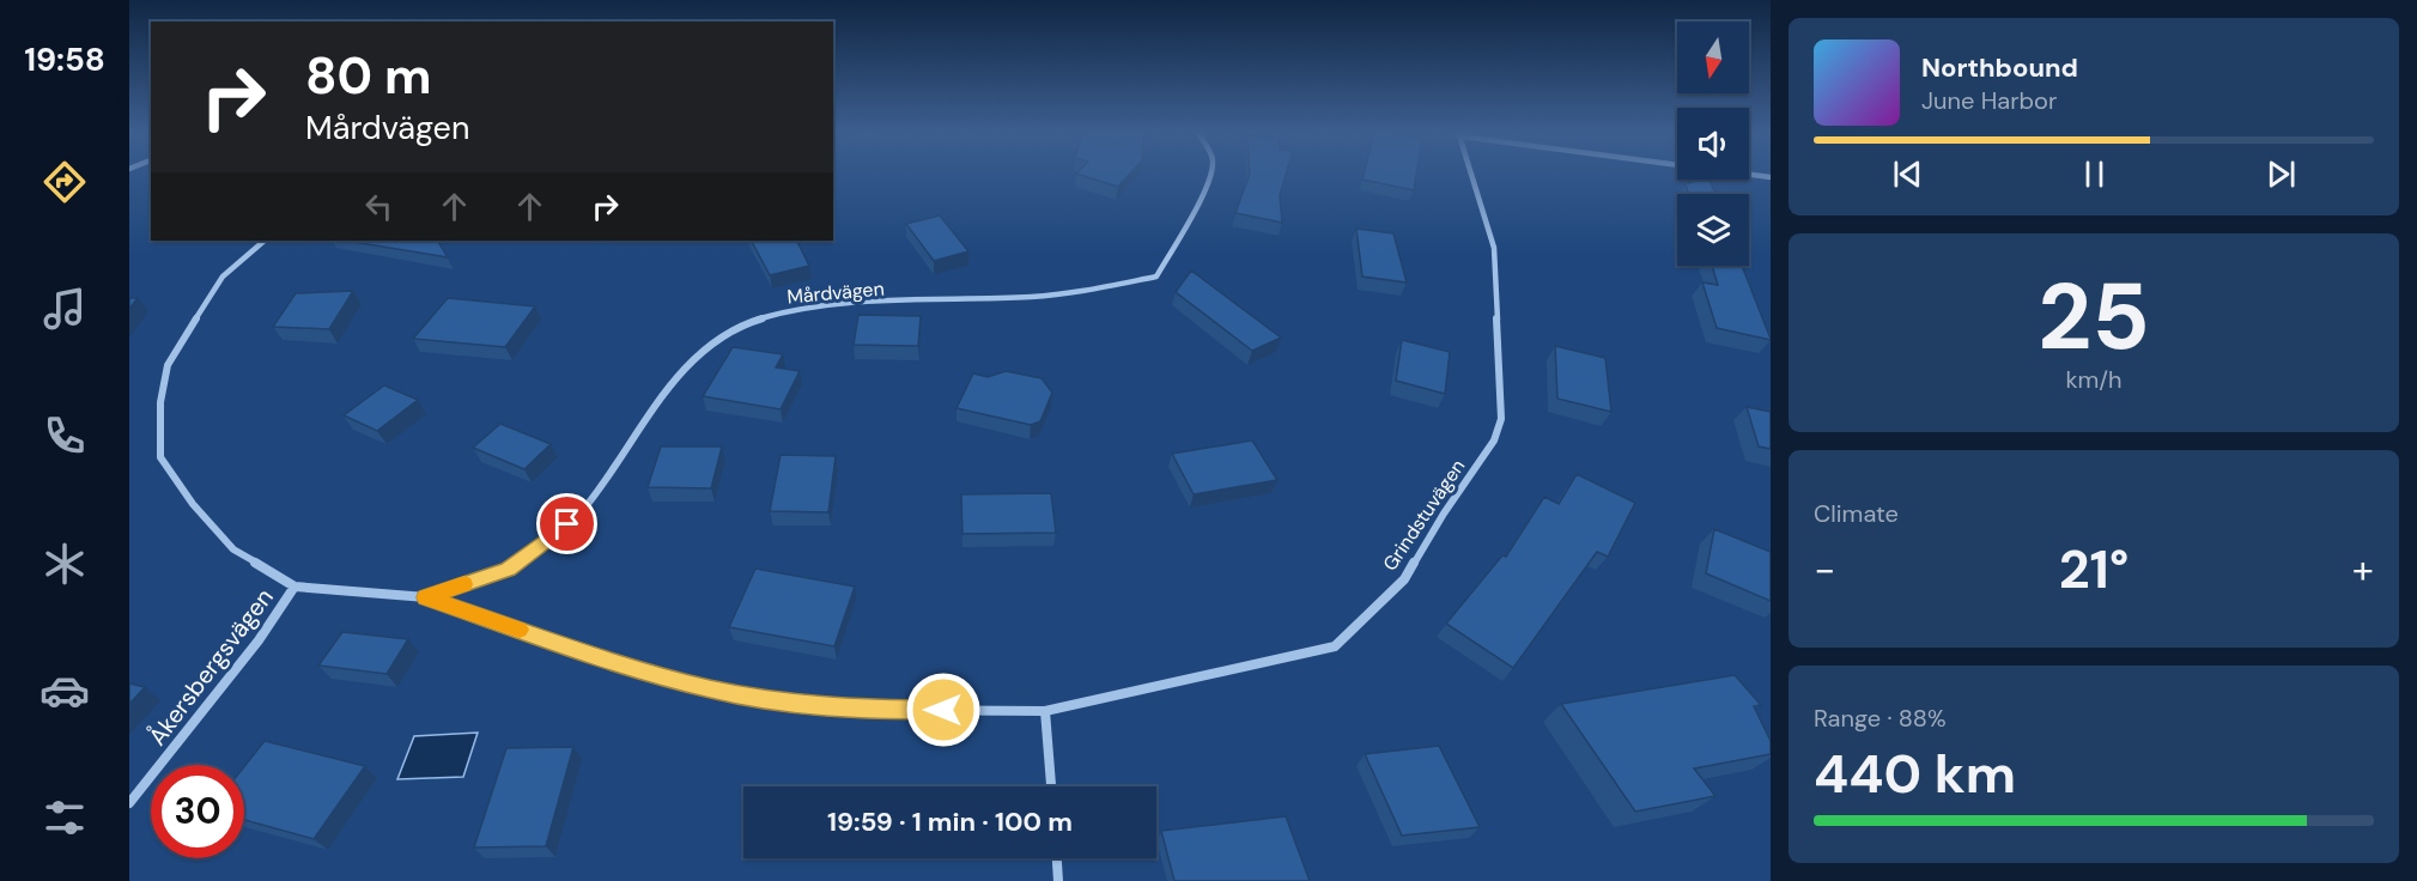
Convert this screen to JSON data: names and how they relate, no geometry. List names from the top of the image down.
{
  "streets": {
    "street": ["Mårdvägen", "Grindstuvägen", "Åkersbergsvägen"]
  },
  "crossings": [
    ["Mårdvägen", "Grindstuvägen"]
  ],
  "north": "bottom",
  "page": {
    "tabs": "19:58",
    "turn": ["80 m", "Mårdvägen"],
    "song": ["Northbound", "June Harbor"],
    "tile": [
      ["25", "km/h"],
      "Climate",
      ["Range · 88%", "440 km"]
    ],
    "heat": ["−", "21°", "+"],
    "limit": "30",
    "trip": "19:59 · 1 min · 100 m"
  }
}
